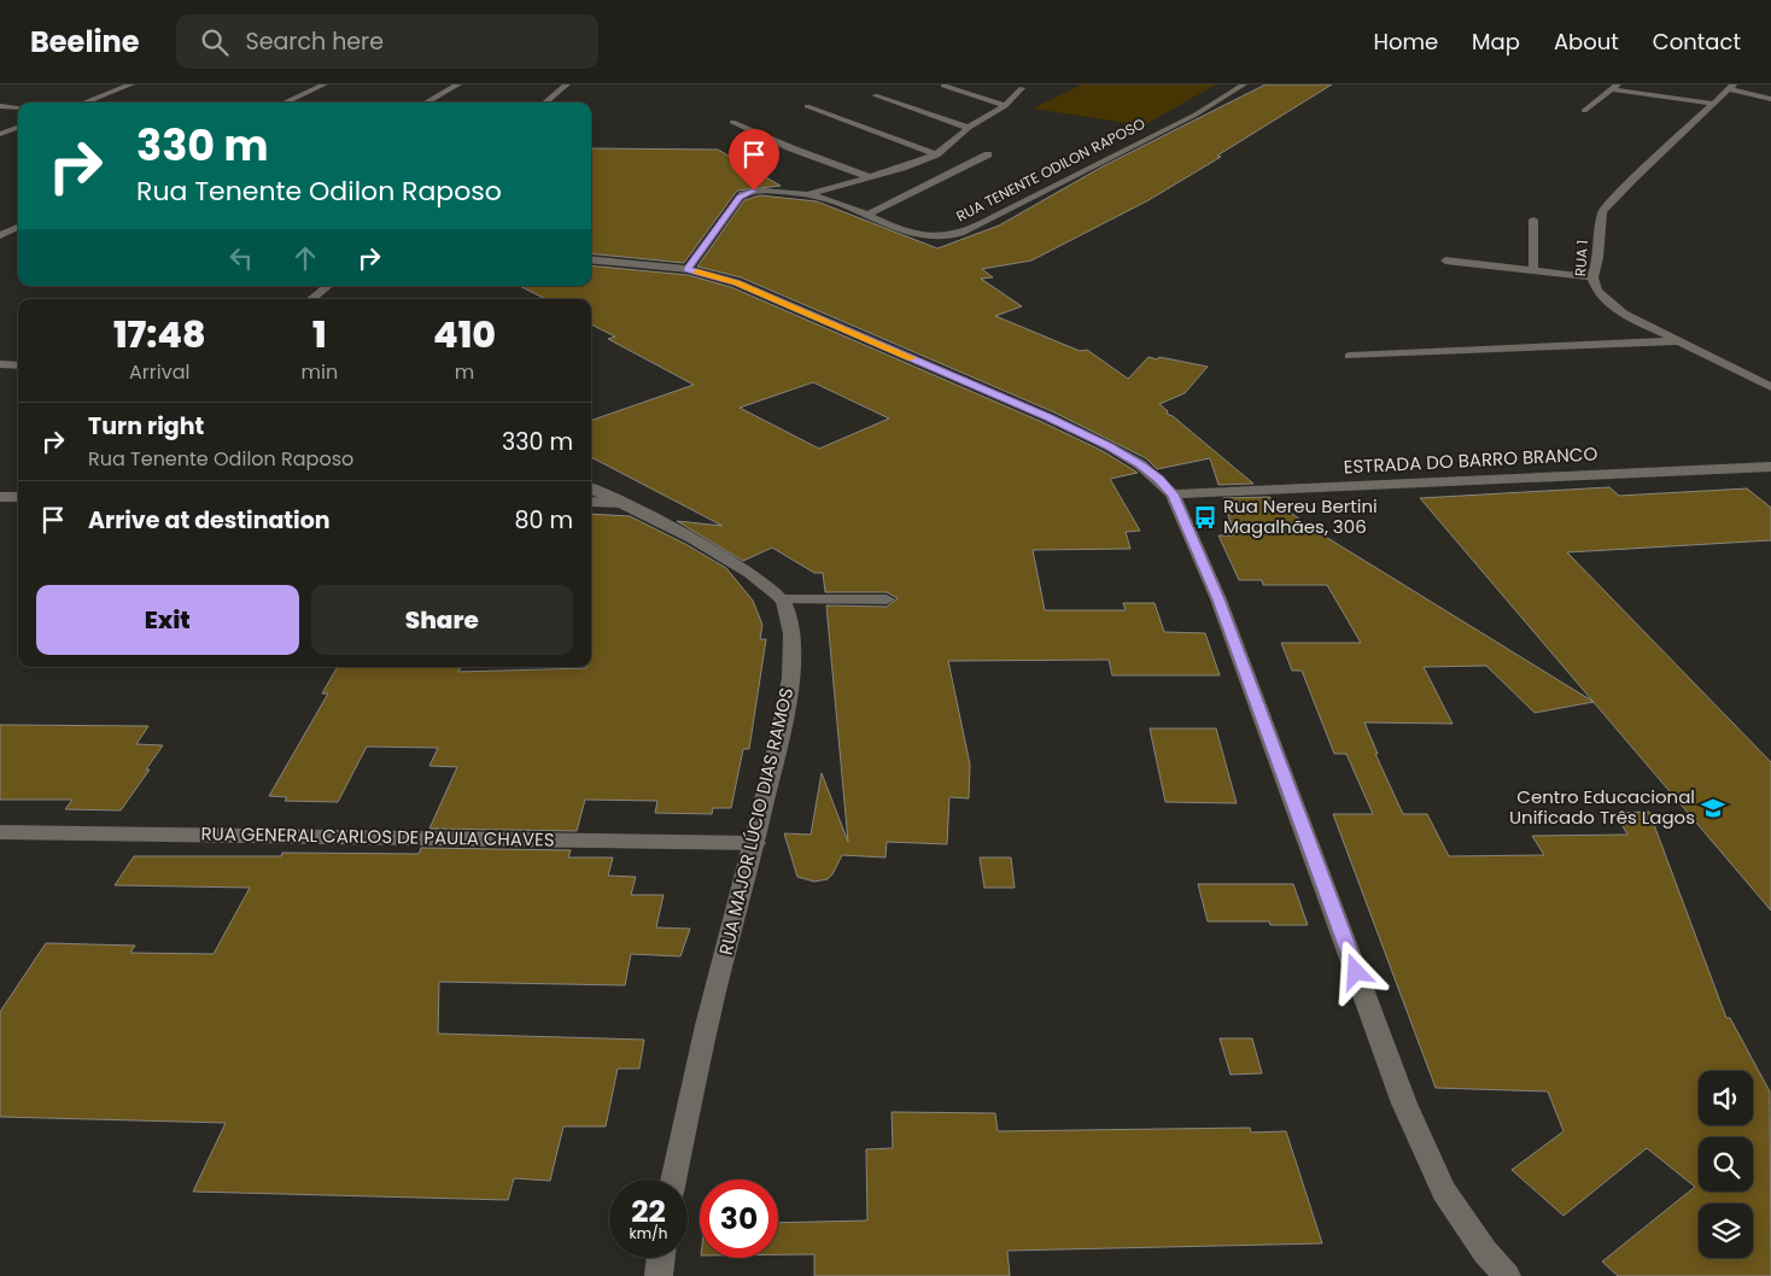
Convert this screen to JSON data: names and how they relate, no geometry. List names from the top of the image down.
{
  "streets": {
    "street": [
      "RUA TENENTE ODILON RAPOSO",
      "RUA 1",
      "ESTRADA DO BARRO BRANCO",
      "RUA MAJOR LÚCIO DIAS RAMOS",
      "RUA GENERAL CARLOS DE PAULA CHAVES"
    ]
  },
  "crossings": [
    ["RUA MAJOR LÚCIO DIAS RAMOS", "RUA GENERAL CARLOS DE PAULA CHAVES"]
  ],
  "places": {
    "bus stop": ["Rua Nereu Bertini Magalhães, 306"],
    "school or university": ["Centro Educacional Unificado Três Lagos"]
  },
  "page": {
    "header": "Beeline",
    "search": "Search here",
    "nav": [
      "Home",
      "Map",
      "About",
      "Contact"
    ],
    "turn": ["330 m", "Rua Tenente Odilon Raposo"],
    "eta": [
      "17:48",
      "Arrival",
      "1",
      "min",
      "410",
      "m"
    ],
    "list": [
      {
        "name": "Turn right",
        "note": "Rua Tenente Odilon Raposo",
        "value": "330 m"
      },
      {
        "name": "Arrive at destination",
        "value": "80 m"
      }
    ],
    "buttons": ["Exit", "Share"],
    "speed": "22 km/h",
    "limit": "30"
  }
}
